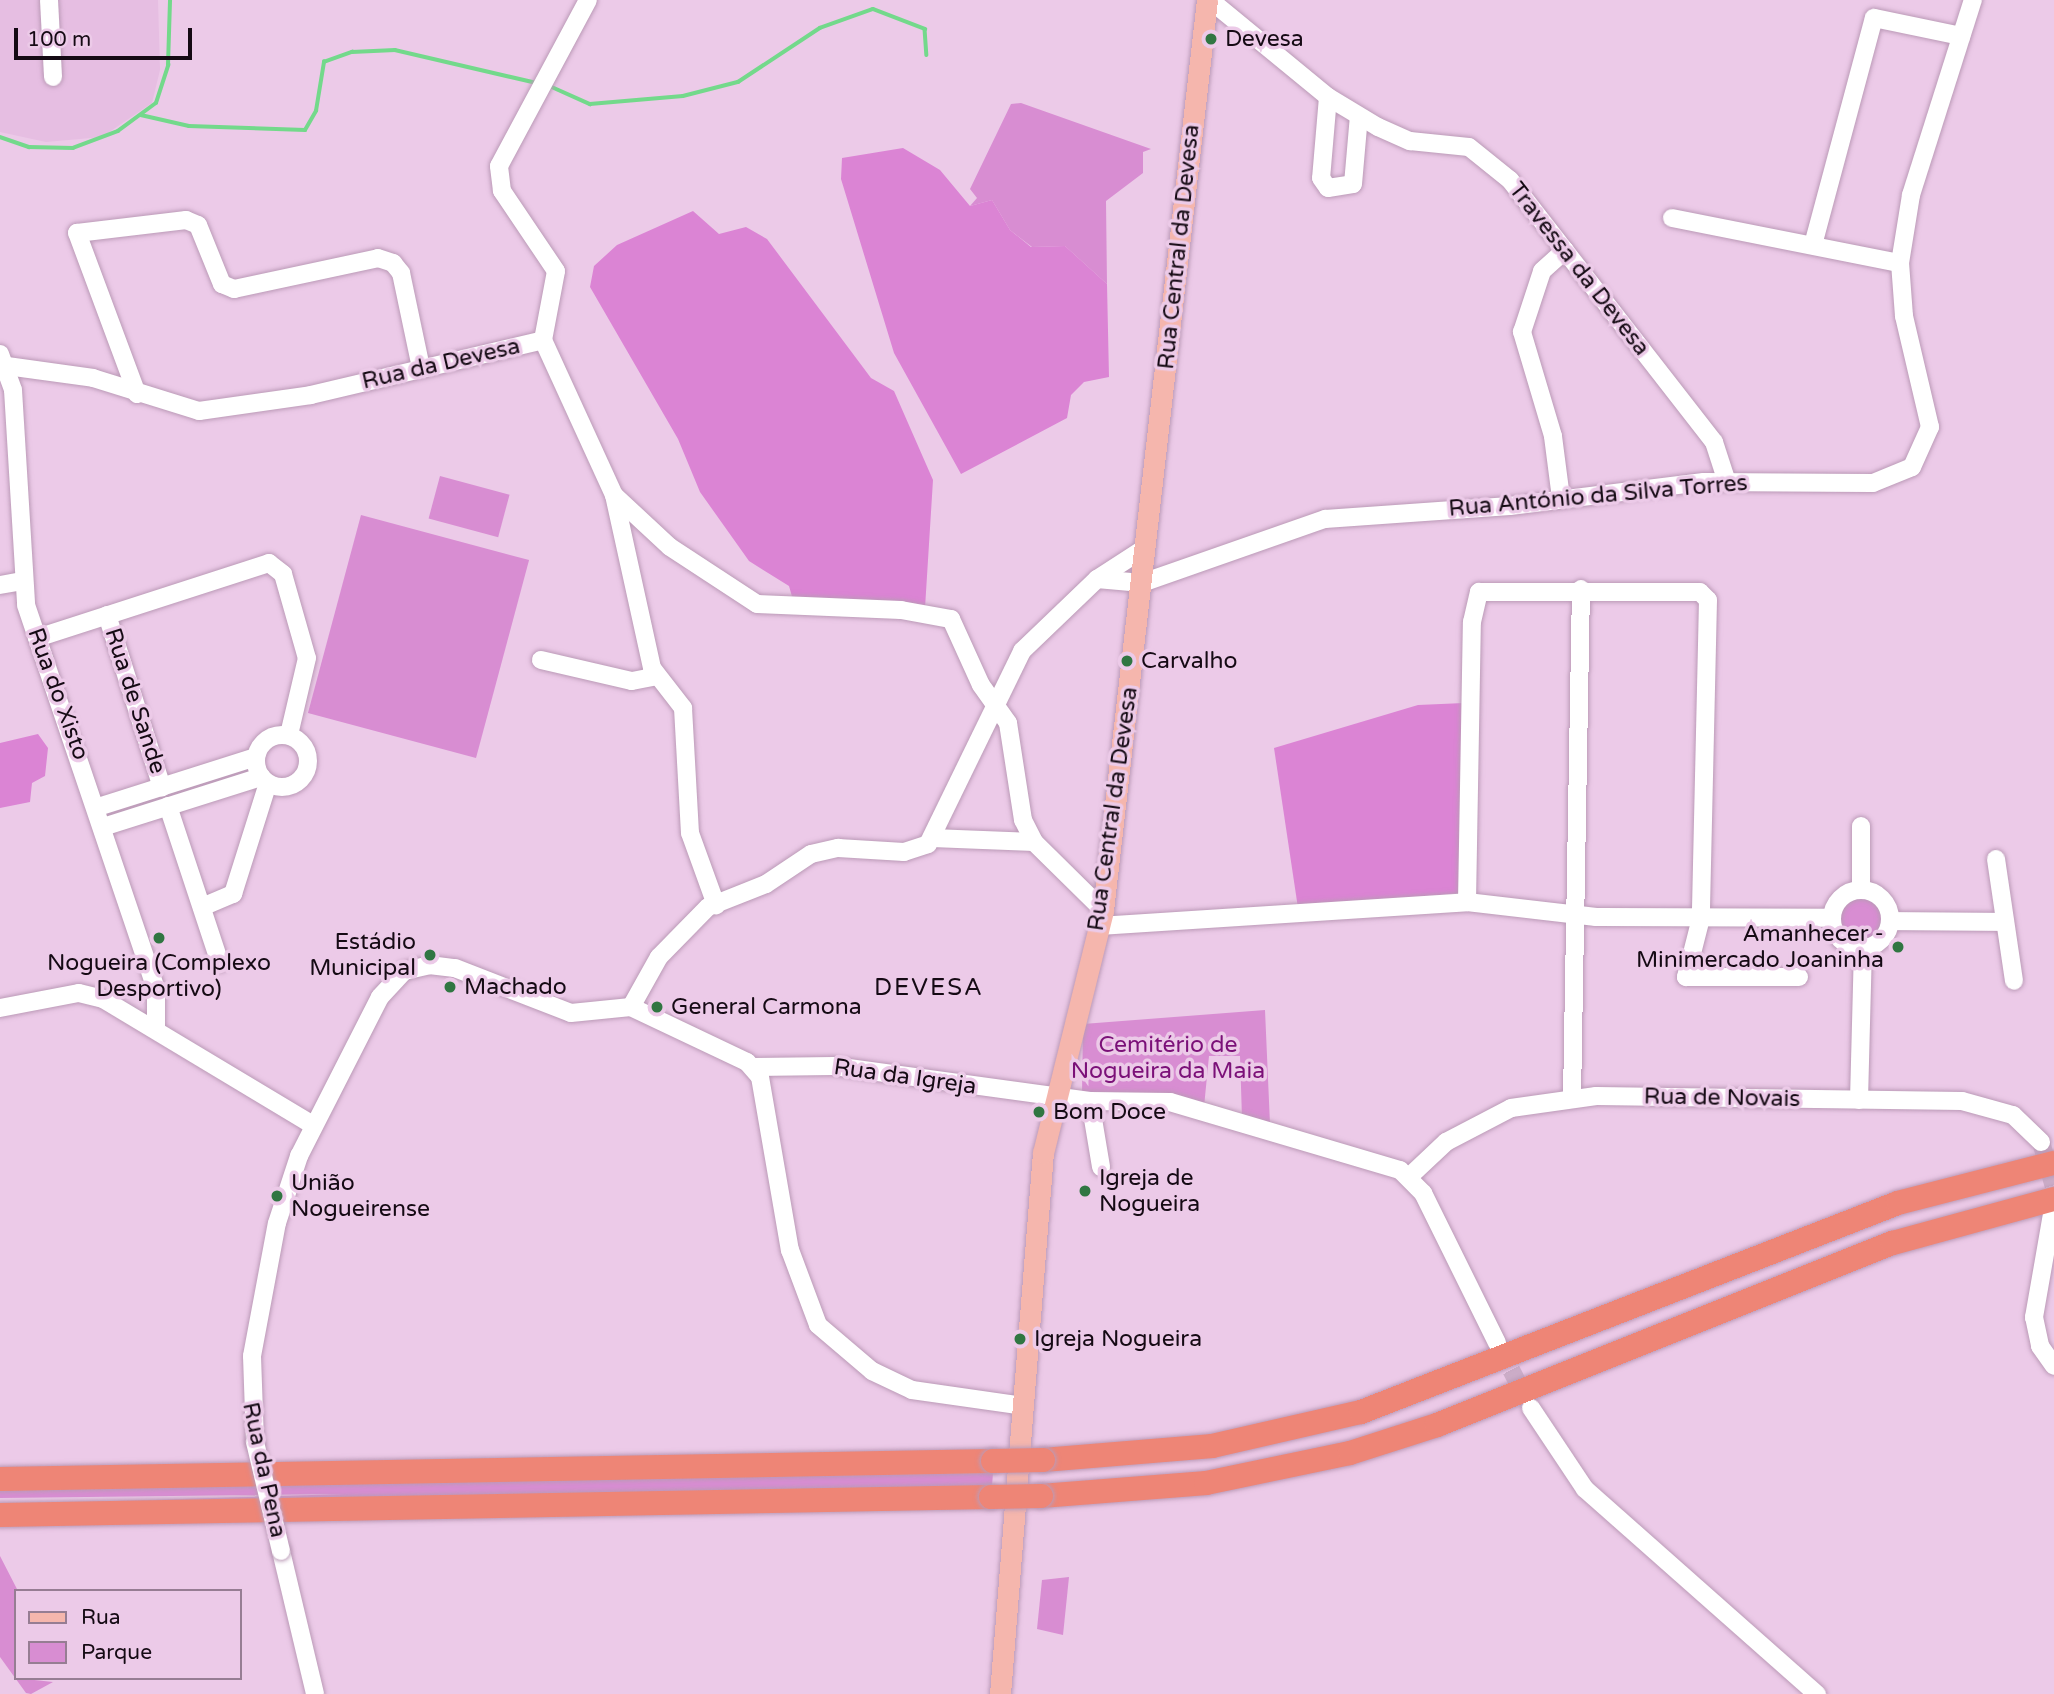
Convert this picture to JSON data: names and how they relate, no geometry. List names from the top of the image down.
{
  "streets": {
    "main road": ["Rua Central da Devesa"],
    "street": [
      "Travessa da Devesa",
      "Rua da Devesa",
      "Rua António da Silva Torres",
      "Rua do Xisto",
      "Rua de Sande",
      "Rua da Igreja",
      "Rua de Novais",
      "Rua da Pena"
    ]
  },
  "crossings": [
    ["Rua Central da Devesa", "Travessa da Devesa"],
    ["Rua Central da Devesa", "Rua António da Silva Torres"],
    ["Rua Central da Devesa", "Rua da Igreja"],
    ["Travessa da Devesa", "Rua António da Silva Torres"],
    ["Rua da Devesa", "Rua do Xisto"],
    ["Rua da Igreja", "Rua de Novais"]
  ],
  "districts": ["DEVESA"],
  "parks": ["Cemitério de Nogueira da Maia"],
  "places": [
    "Devesa",
    "Carvalho",
    "Nogueira (Complexo Desportivo)",
    "Amanhecer - Minimercado Joaninha",
    "Estádio Municipal",
    "Machado",
    "General Carmona",
    "Bom Doce",
    "Igreja de Nogueira",
    "União Nogueirense",
    "Igreja Nogueira"
  ],
  "legend": ["Rua", "Parque"],
  "scale_bar": "100 m"
}
